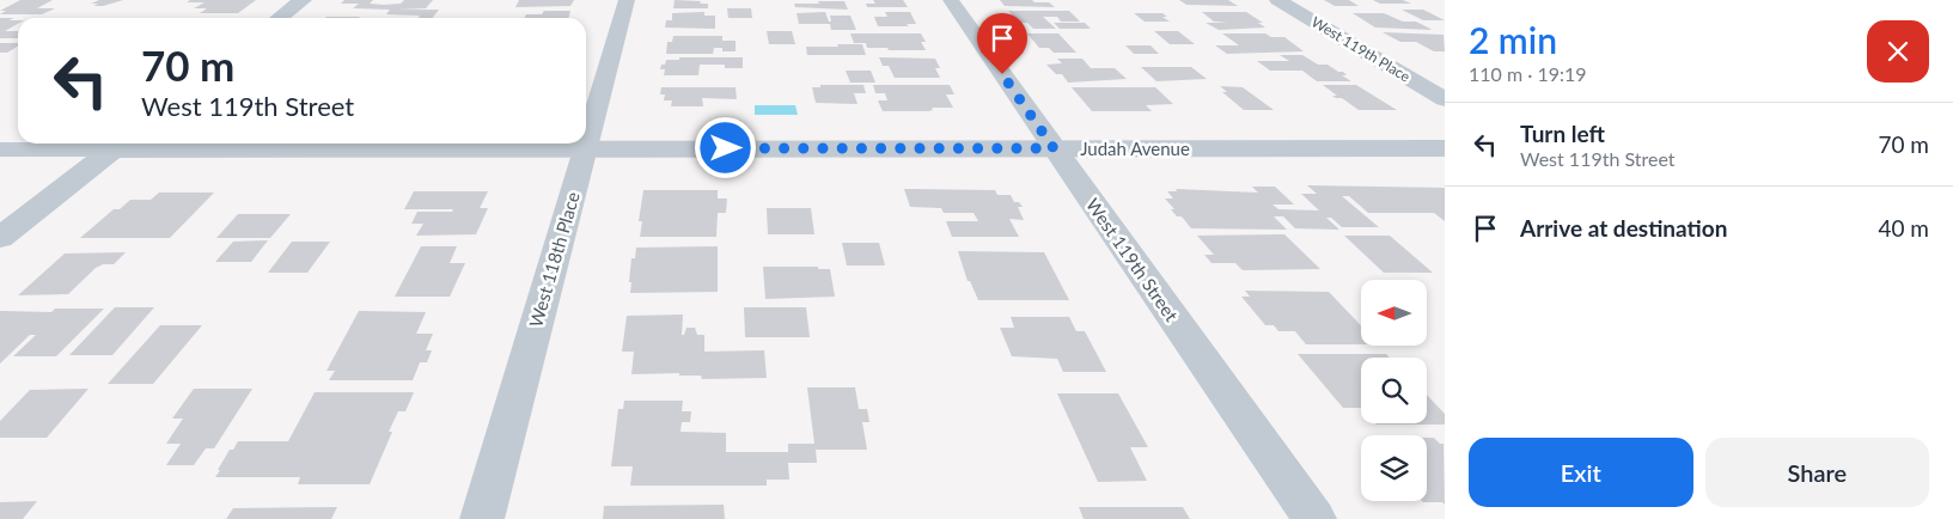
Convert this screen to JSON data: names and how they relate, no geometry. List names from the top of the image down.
{
  "streets": {
    "street": [
      "West 119th Place",
      "Judah Avenue",
      "West 118th Place",
      "West 119th Street"
    ]
  },
  "crossings": [
    ["Judah Avenue", "West 118th Place"],
    ["Judah Avenue", "West 119th Street"]
  ],
  "north": "left",
  "page": {
    "heading": ["2 min", "110 m · 19:19"],
    "turn": ["70 m", "West 119th Street"],
    "list": [
      {
        "name": "Turn left",
        "note": "West 119th Street",
        "value": "70 m"
      },
      {
        "name": "Arrive at destination",
        "value": "40 m"
      }
    ],
    "buttons": ["Exit", "Share"]
  }
}
